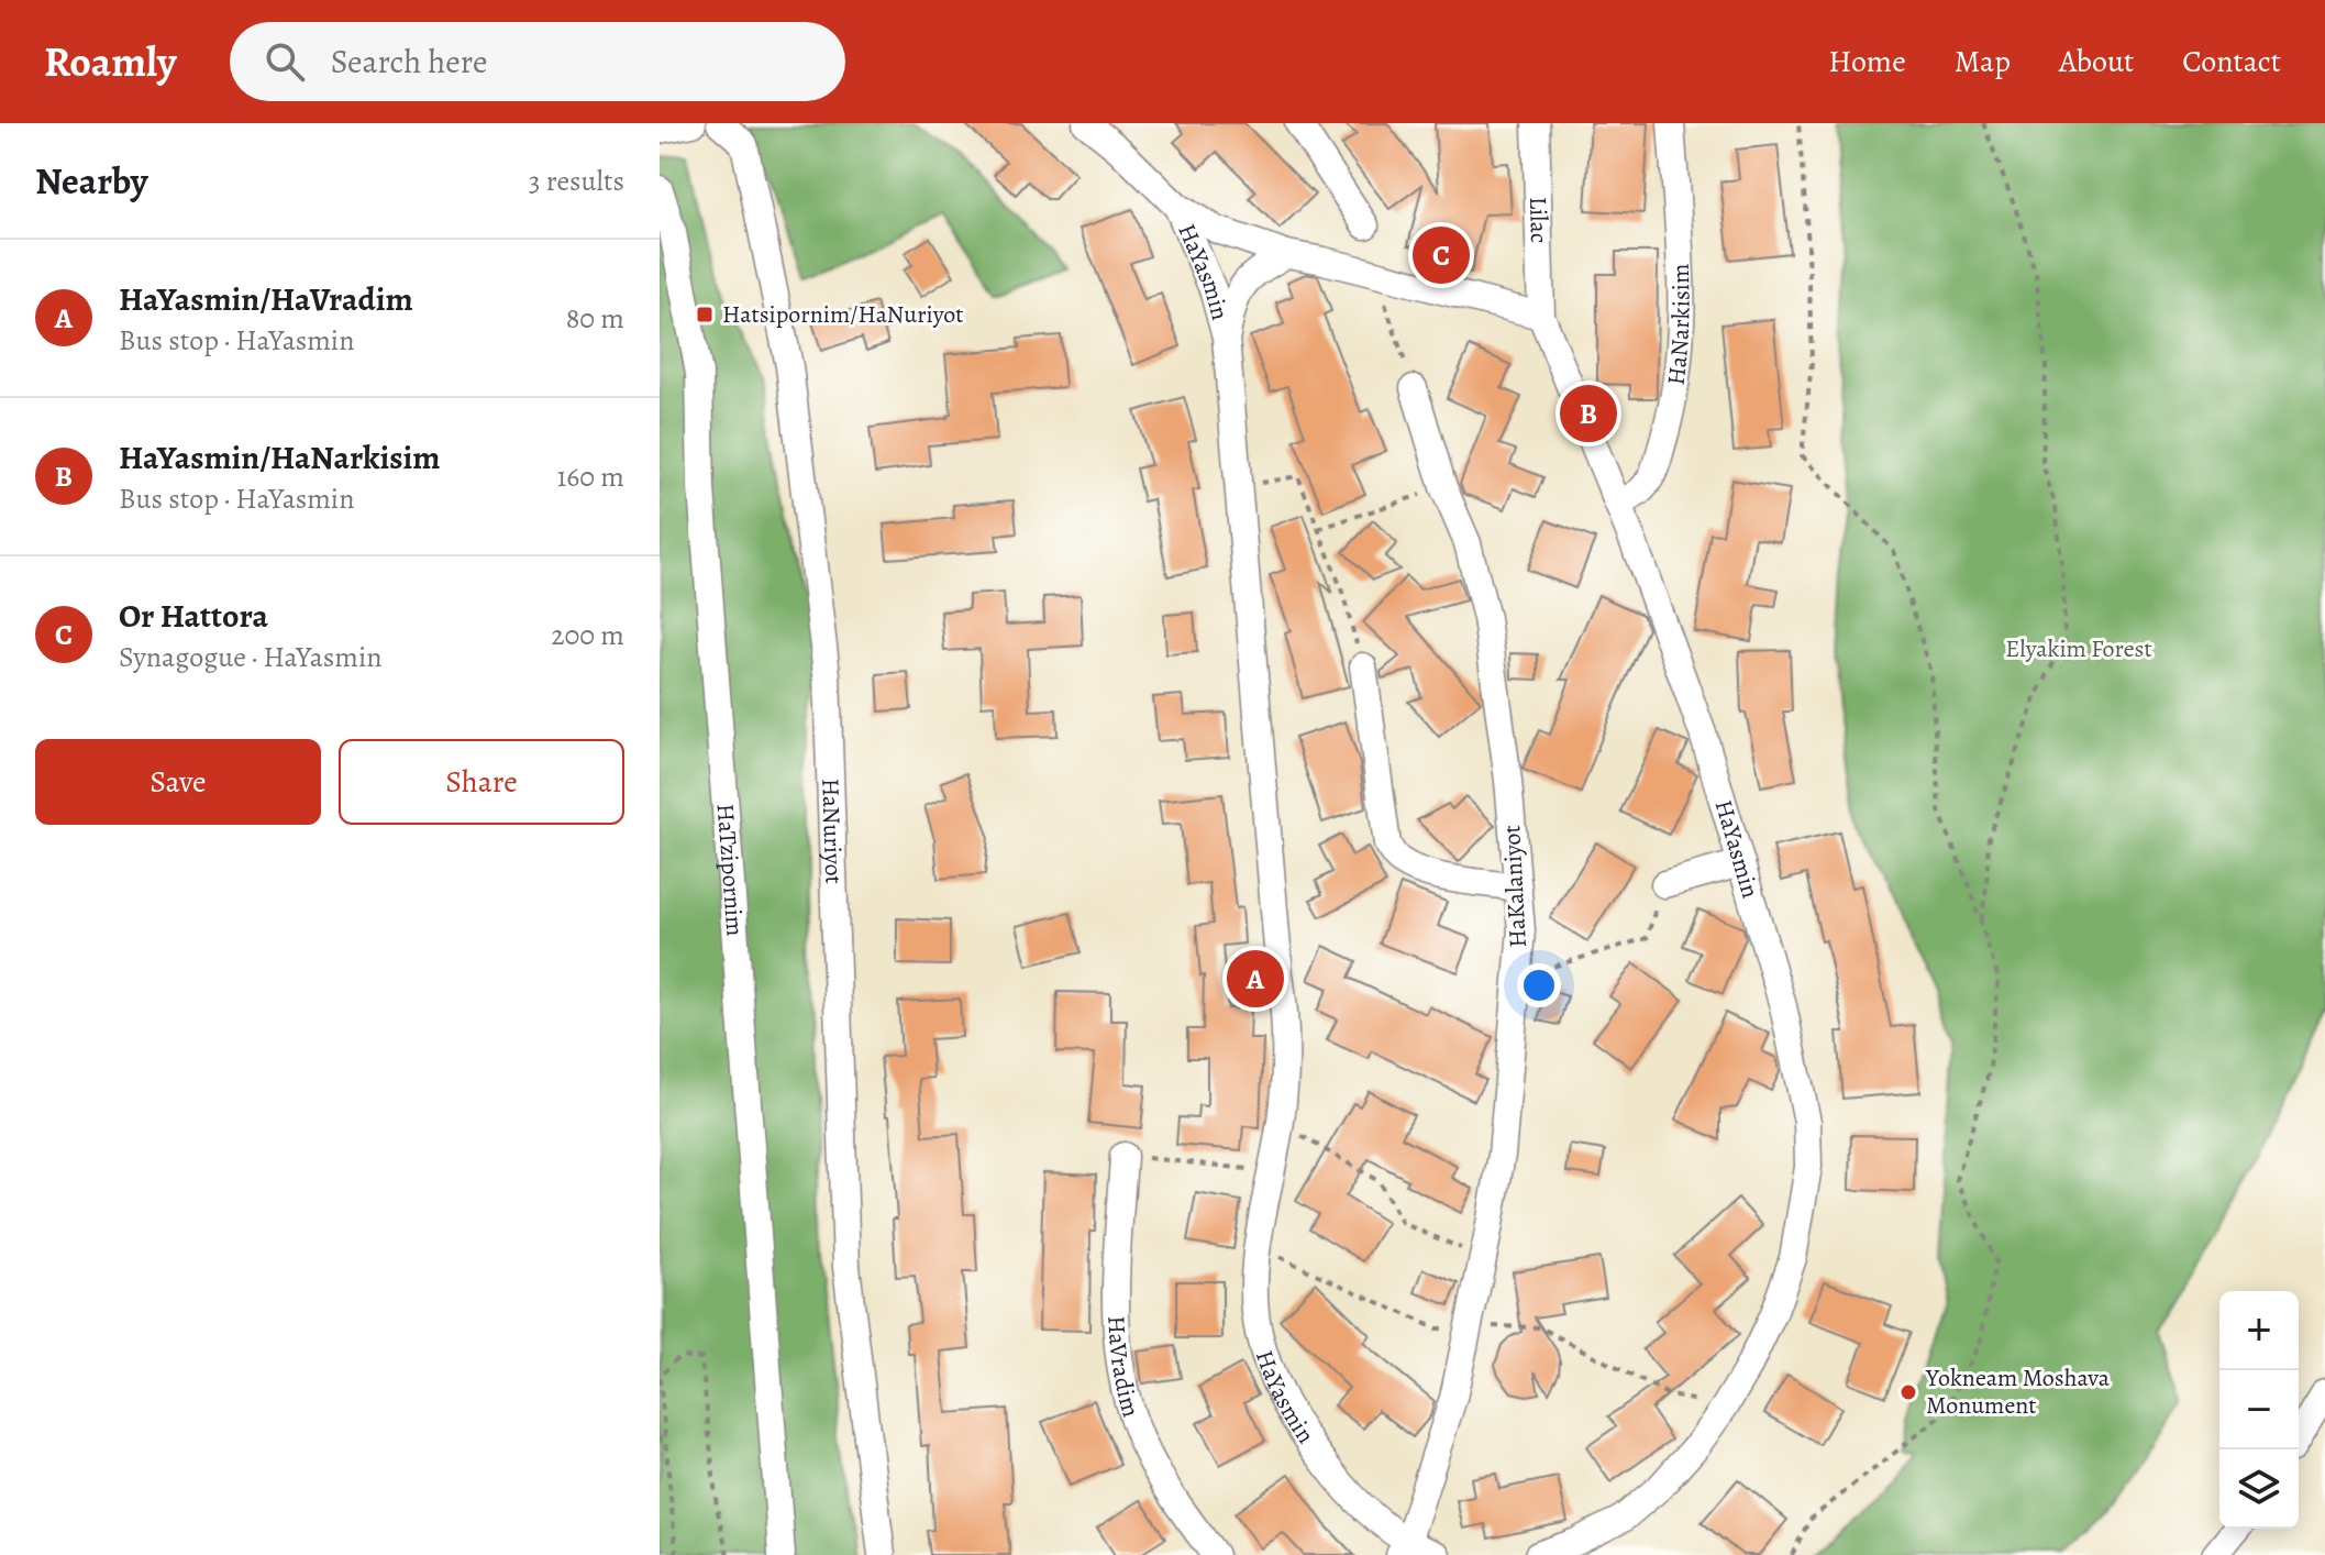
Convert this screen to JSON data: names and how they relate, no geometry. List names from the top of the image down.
{
  "streets": {
    "street": [
      "Lilac",
      "HaYasmin",
      "HaNarkisim",
      "HaNuriyot",
      "HaTzipornim",
      "HaKalaniyot",
      "HaVradim"
    ]
  },
  "crossings": [
    ["Lilac", "HaYasmin"],
    ["HaYasmin", "HaNarkisim"],
    ["HaYasmin", "HaKalaniyot"]
  ],
  "parks": ["Elyakim Forest"],
  "places": {
    "transit": ["Hatsipornim/HaNuriyot"],
    "other": ["Yokneam Moshava Monument"]
  },
  "page": {
    "header": "Roamly",
    "search": "Search here",
    "nav": [
      "Home",
      "Map",
      "About",
      "Contact"
    ],
    "heading": ["Nearby", "3 results"],
    "pins": ["C", "B", "A"],
    "list": [
      {
        "mark": "A",
        "name": "HaYasmin/HaVradim",
        "note": "Bus stop · HaYasmin",
        "value": "80 m"
      },
      {
        "mark": "B",
        "name": "HaYasmin/HaNarkisim",
        "note": "Bus stop · HaYasmin",
        "value": "160 m"
      },
      {
        "mark": "C",
        "name": "Or Hattora",
        "note": "Synagogue · HaYasmin",
        "value": "200 m"
      }
    ],
    "buttons": ["Save", "Share"],
    "map_buttons": ["+", "−"]
  }
}
